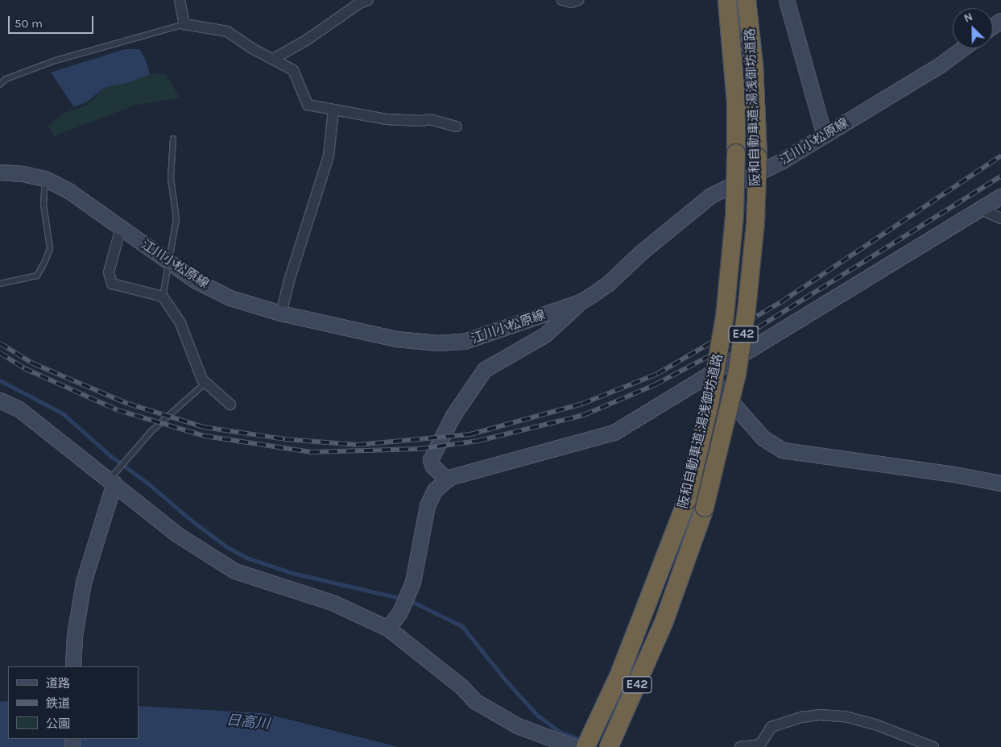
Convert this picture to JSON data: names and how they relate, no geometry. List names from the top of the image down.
{
  "streets": {
    "highway": ["阪和自動車道;湯浅御坊道路", "E42"],
    "street": ["江川小松原線"]
  },
  "water": ["日高川"],
  "legend": ["道路", "鉄道", "公園"],
  "scale_bar": "50 m",
  "north": "top left"
}
